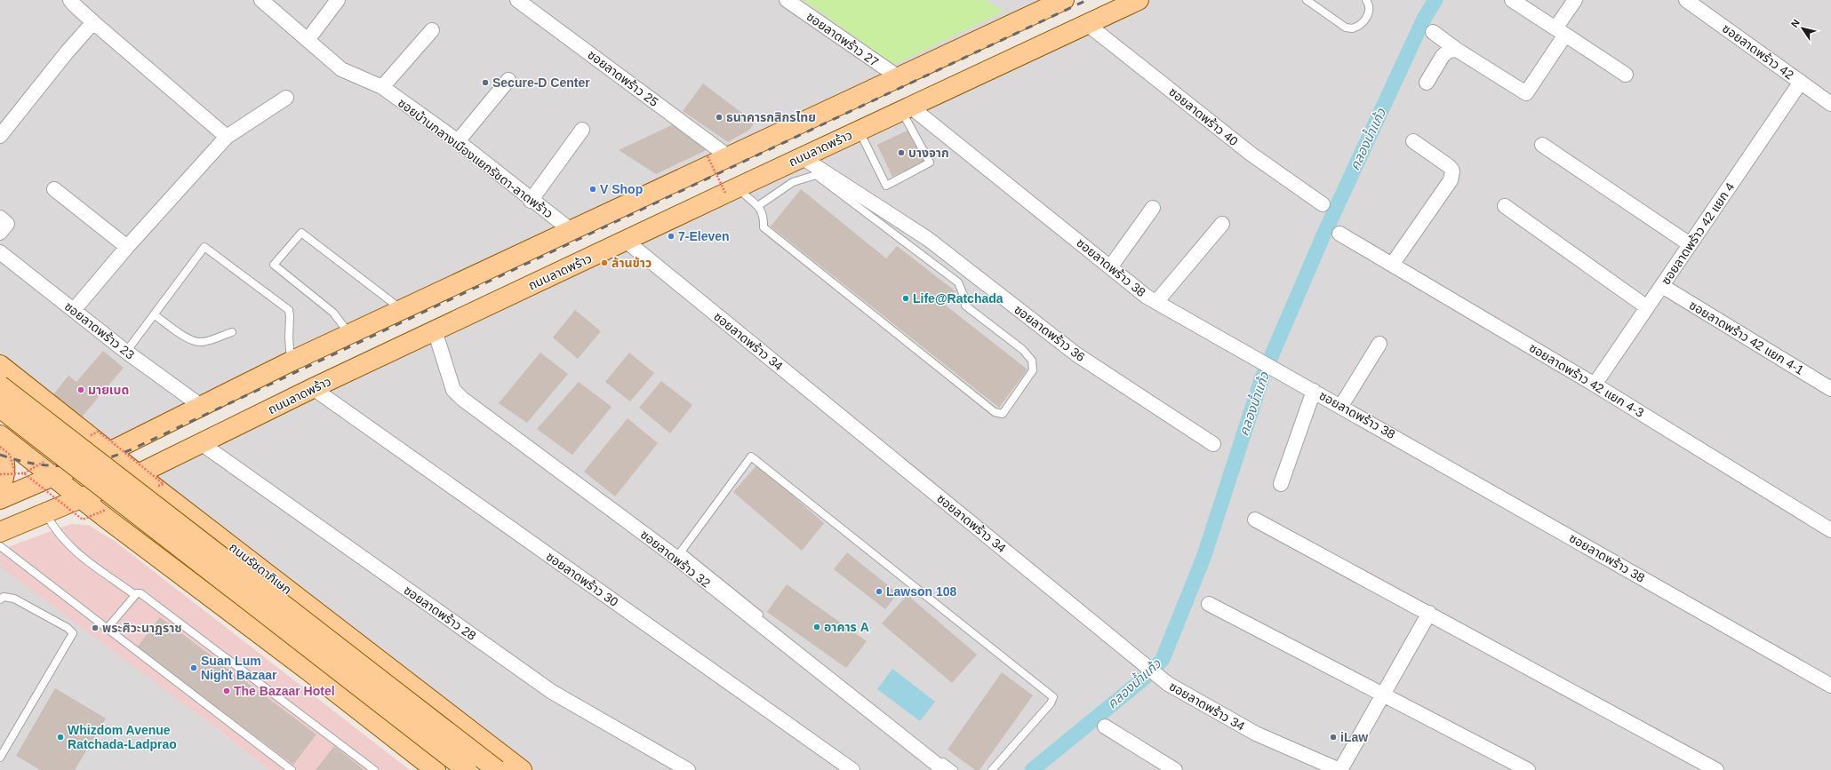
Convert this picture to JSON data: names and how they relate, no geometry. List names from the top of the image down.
{
  "streets": {
    "main road": ["ถนนลาดพร้าว", "ถนนรัชดาภิเษก"],
    "street": [
      "ซอยลาดพร้าว 27",
      "ซอยลาดพร้าว 42",
      "ซอยลาดพร้าว 25",
      "ซอยลาดพร้าว 40",
      "ซอยบ้านกลางเมืองแยกรัชดา-ลาดพร้าว",
      "ซอยลาดพร้าว 42 แยก 4",
      "ซอยลาดพร้าว 38",
      "ซอยลาดพร้าว 23",
      "ซอยลาดพร้าว 36",
      "ซอยลาดพร้าว 42 แยก 4-1",
      "ซอยลาดพร้าว 34",
      "ซอยลาดพร้าว 42 แยก 4-3",
      "ซอยลาดพร้าว 32",
      "ซอยลาดพร้าว 30",
      "ซอยลาดพร้าว 28"
    ]
  },
  "crossings": [
    ["ซอยลาดพร้าว 42", "ซอยลาดพร้าว 42 แยก 4"],
    ["ซอยลาดพร้าว 40", "ถนนลาดพร้าว"],
    ["ถนนลาดพร้าว", "ซอยลาดพร้าว 38"],
    ["ถนนลาดพร้าว", "ซอยลาดพร้าว 36"],
    ["ถนนลาดพร้าว", "ซอยลาดพร้าว 34"],
    ["ถนนลาดพร้าว", "ซอยลาดพร้าว 32"],
    ["ถนนลาดพร้าว", "ถนนรัชดาภิเษก"],
    ["ถนนลาดพร้าว", "ซอยลาดพร้าว 30"],
    ["ถนนลาดพร้าว", "ซอยลาดพร้าว 28"],
    ["ซอยลาดพร้าว 42 แยก 4", "ซอยลาดพร้าว 42 แยก 4-1"],
    ["ซอยลาดพร้าว 42 แยก 4", "ซอยลาดพร้าว 42 แยก 4-3"]
  ],
  "water": ["คลองน้ำแก้ว"],
  "places": [
    "Secure-D Center",
    "ธนาคารกสิกรไทย",
    "บางจาก",
    "V Shop",
    "7-Eleven",
    "ล้านข้าว",
    "Life@Ratchada",
    "มายเบด",
    "Lawson 108",
    "อาคาร A",
    "พระศิวะนาฏราช",
    "Suan Lum Night Bazaar",
    "The Bazaar Hotel",
    "Whizdom Avenue Ratchada-Ladprao",
    "iLaw"
  ],
  "north": "top left"
}
